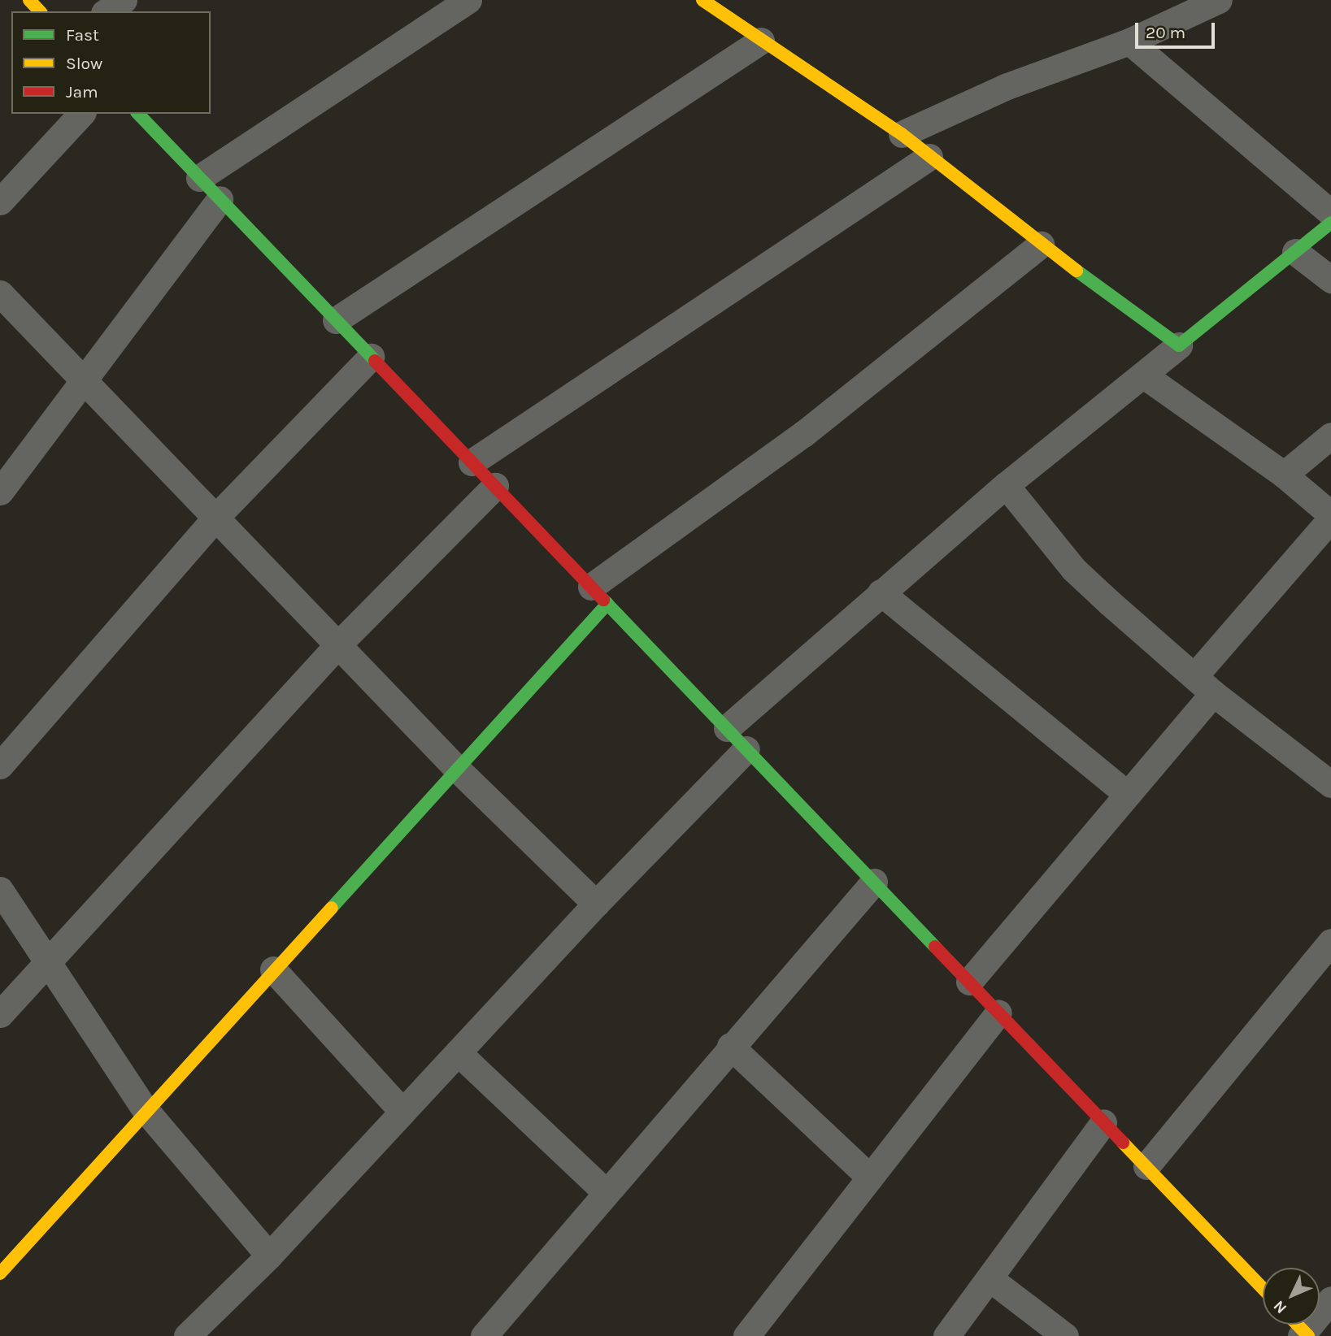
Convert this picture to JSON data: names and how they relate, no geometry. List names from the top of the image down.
{
  "legend": ["Fast", "Slow", "Jam"],
  "scale_bar": "20 m",
  "north": "bottom left"
}
